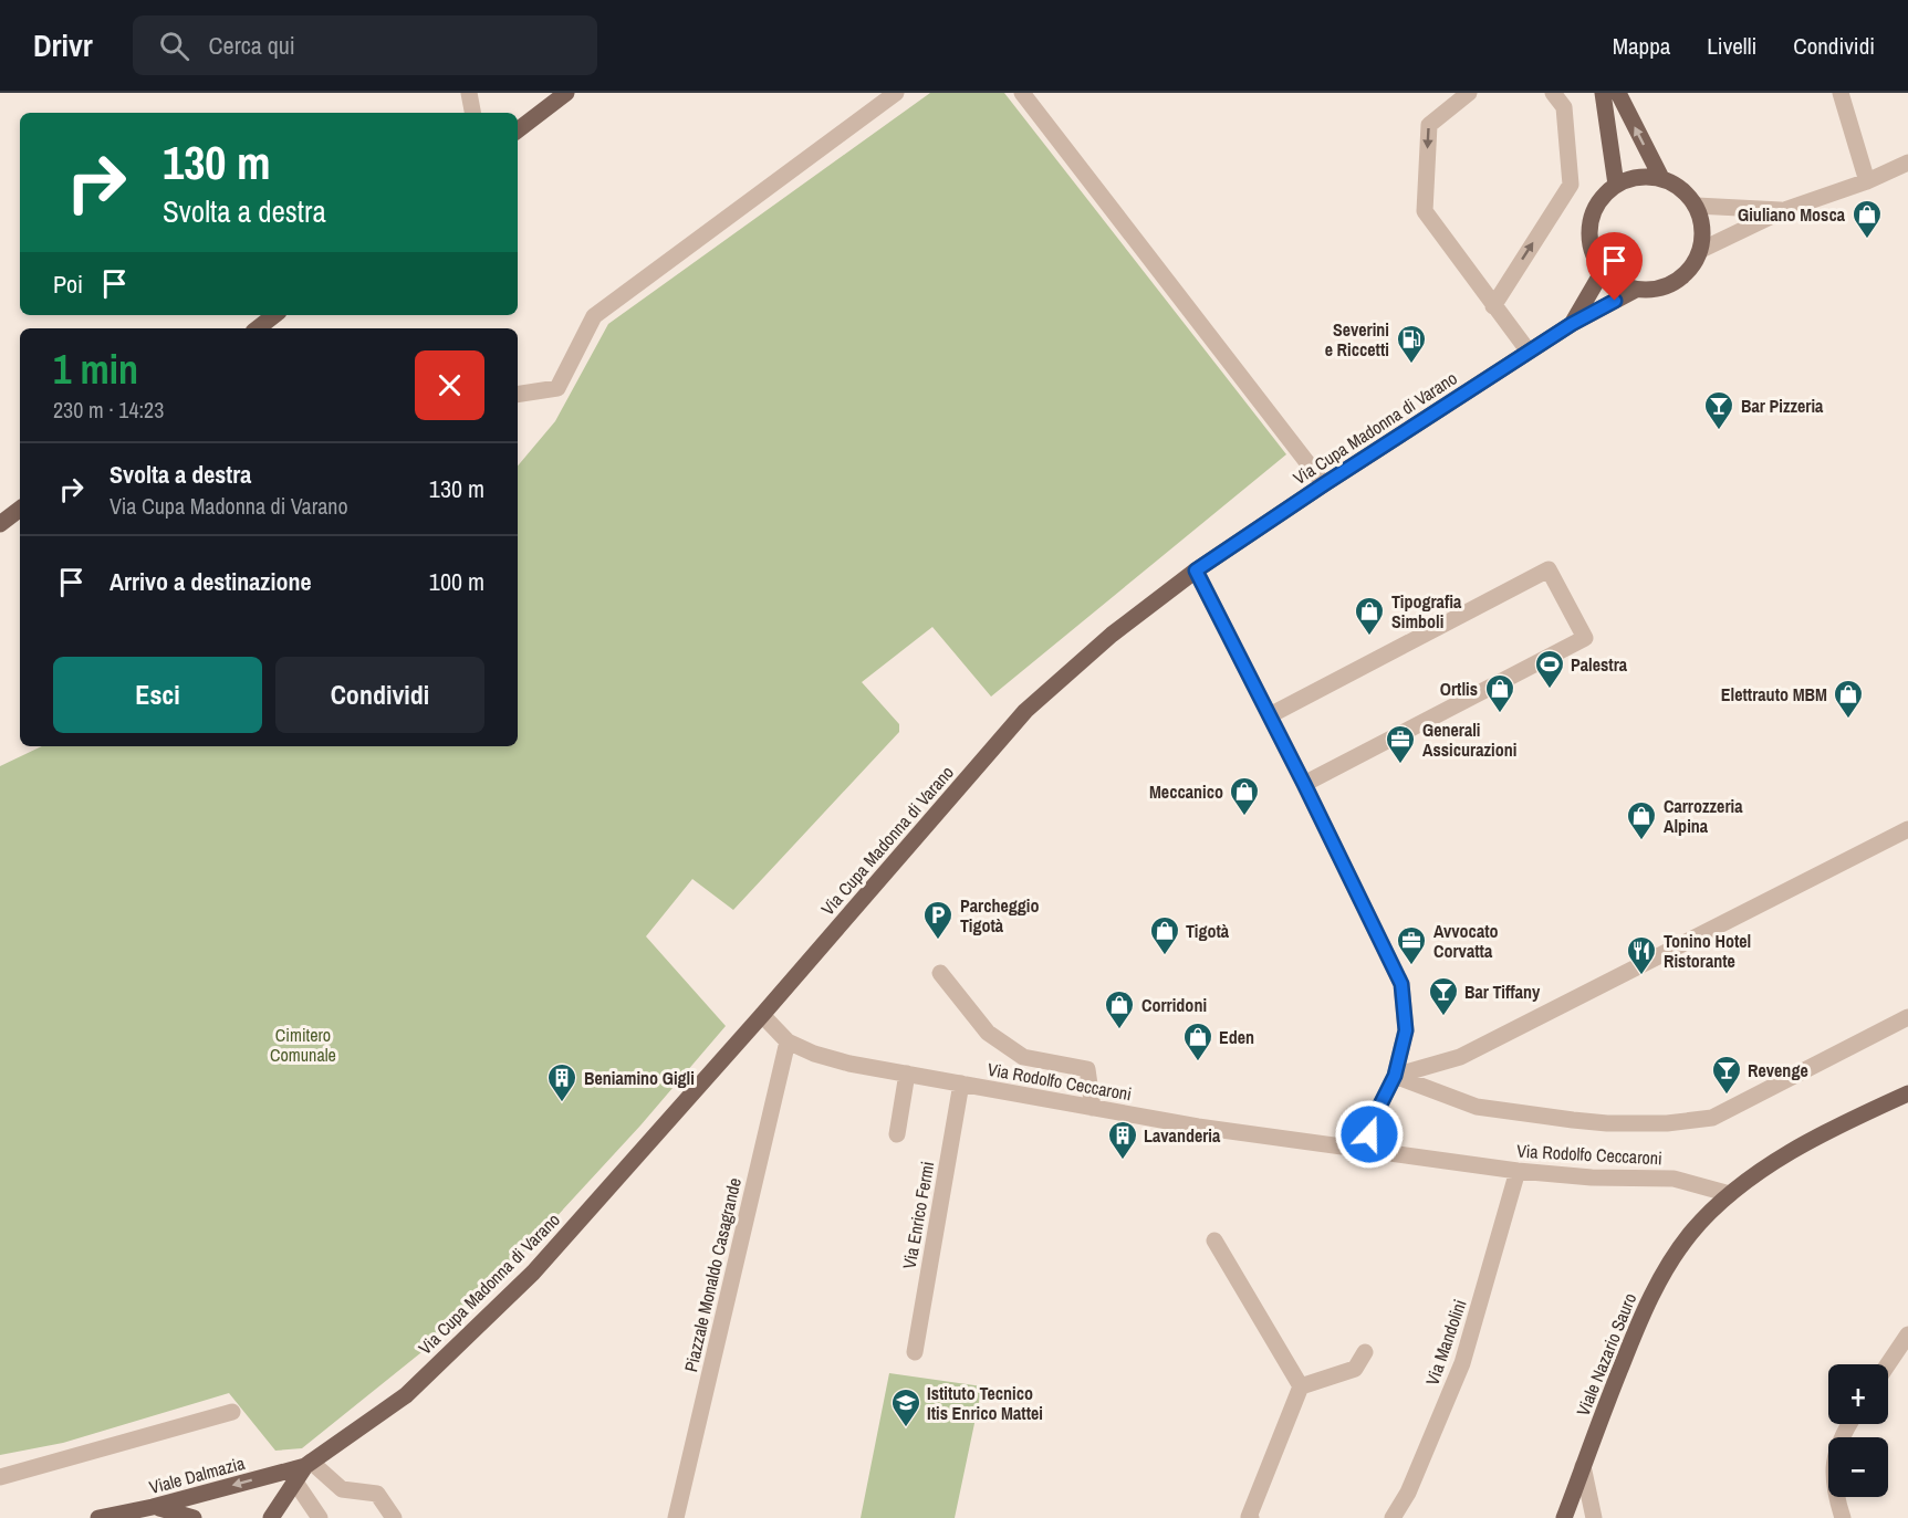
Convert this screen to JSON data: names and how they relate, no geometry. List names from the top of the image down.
{
  "streets": {
    "main road": ["Via Cupa Madonna di Varano", "Viale Nazario Sauro", "Viale Dalmazia"],
    "street": [
      "Via Rodolfo Ceccaroni",
      "Via Enrico Fermi",
      "Piazzale Monaldo Casagrande",
      "Via Mandolini"
    ]
  },
  "crossings": [
    ["Via Cupa Madonna di Varano", "Via Rodolfo Ceccaroni"],
    ["Via Cupa Madonna di Varano", "Viale Dalmazia"],
    ["Via Rodolfo Ceccaroni", "Via Enrico Fermi"],
    ["Via Rodolfo Ceccaroni", "Piazzale Monaldo Casagrande"],
    ["Via Rodolfo Ceccaroni", "Via Mandolini"],
    ["Via Rodolfo Ceccaroni", "Viale Nazario Sauro"]
  ],
  "one_way": ["Viale Dalmazia"],
  "parks": ["Cimitero Comunale"],
  "places": {
    "shop": [
      "Giuliano Mosca",
      "Tipografia Simboli",
      "Ortlis",
      "Elettrauto MBM",
      "Meccanico",
      "Carrozzeria Alpina",
      "Tigotà",
      "Corridoni",
      "Eden"
    ],
    "fuel station": ["Severini e Riccetti"],
    "bar": ["Bar Pizzeria", "Bar Tiffany", "Revenge"],
    "sports": ["Palestra"],
    "office": ["Generali Assicurazioni", "Avvocato Corvatta"],
    "parking": ["Parcheggio Tigotà"],
    "restaurant": ["Tonino Hotel Ristorante"],
    "building": ["Beniamino Gigli", "Lavanderia"],
    "school or university": ["Istituto Tecnico Itis Enrico Mattei"]
  },
  "page": {
    "header": "Drivr",
    "search": "Cerca qui",
    "nav": ["Mappa", "Livelli", "Condividi"],
    "turn": ["130 m", "Svolta a destra"],
    "then": "Poi",
    "heading": ["1 min", "230 m · 14:23"],
    "list": [
      {
        "name": "Svolta a destra",
        "note": "Via Cupa Madonna di Varano",
        "value": "130 m"
      },
      {
        "name": "Arrivo a destinazione",
        "value": "100 m"
      }
    ],
    "buttons": ["Esci", "Condividi"],
    "map_buttons": ["+", "−"]
  }
}
